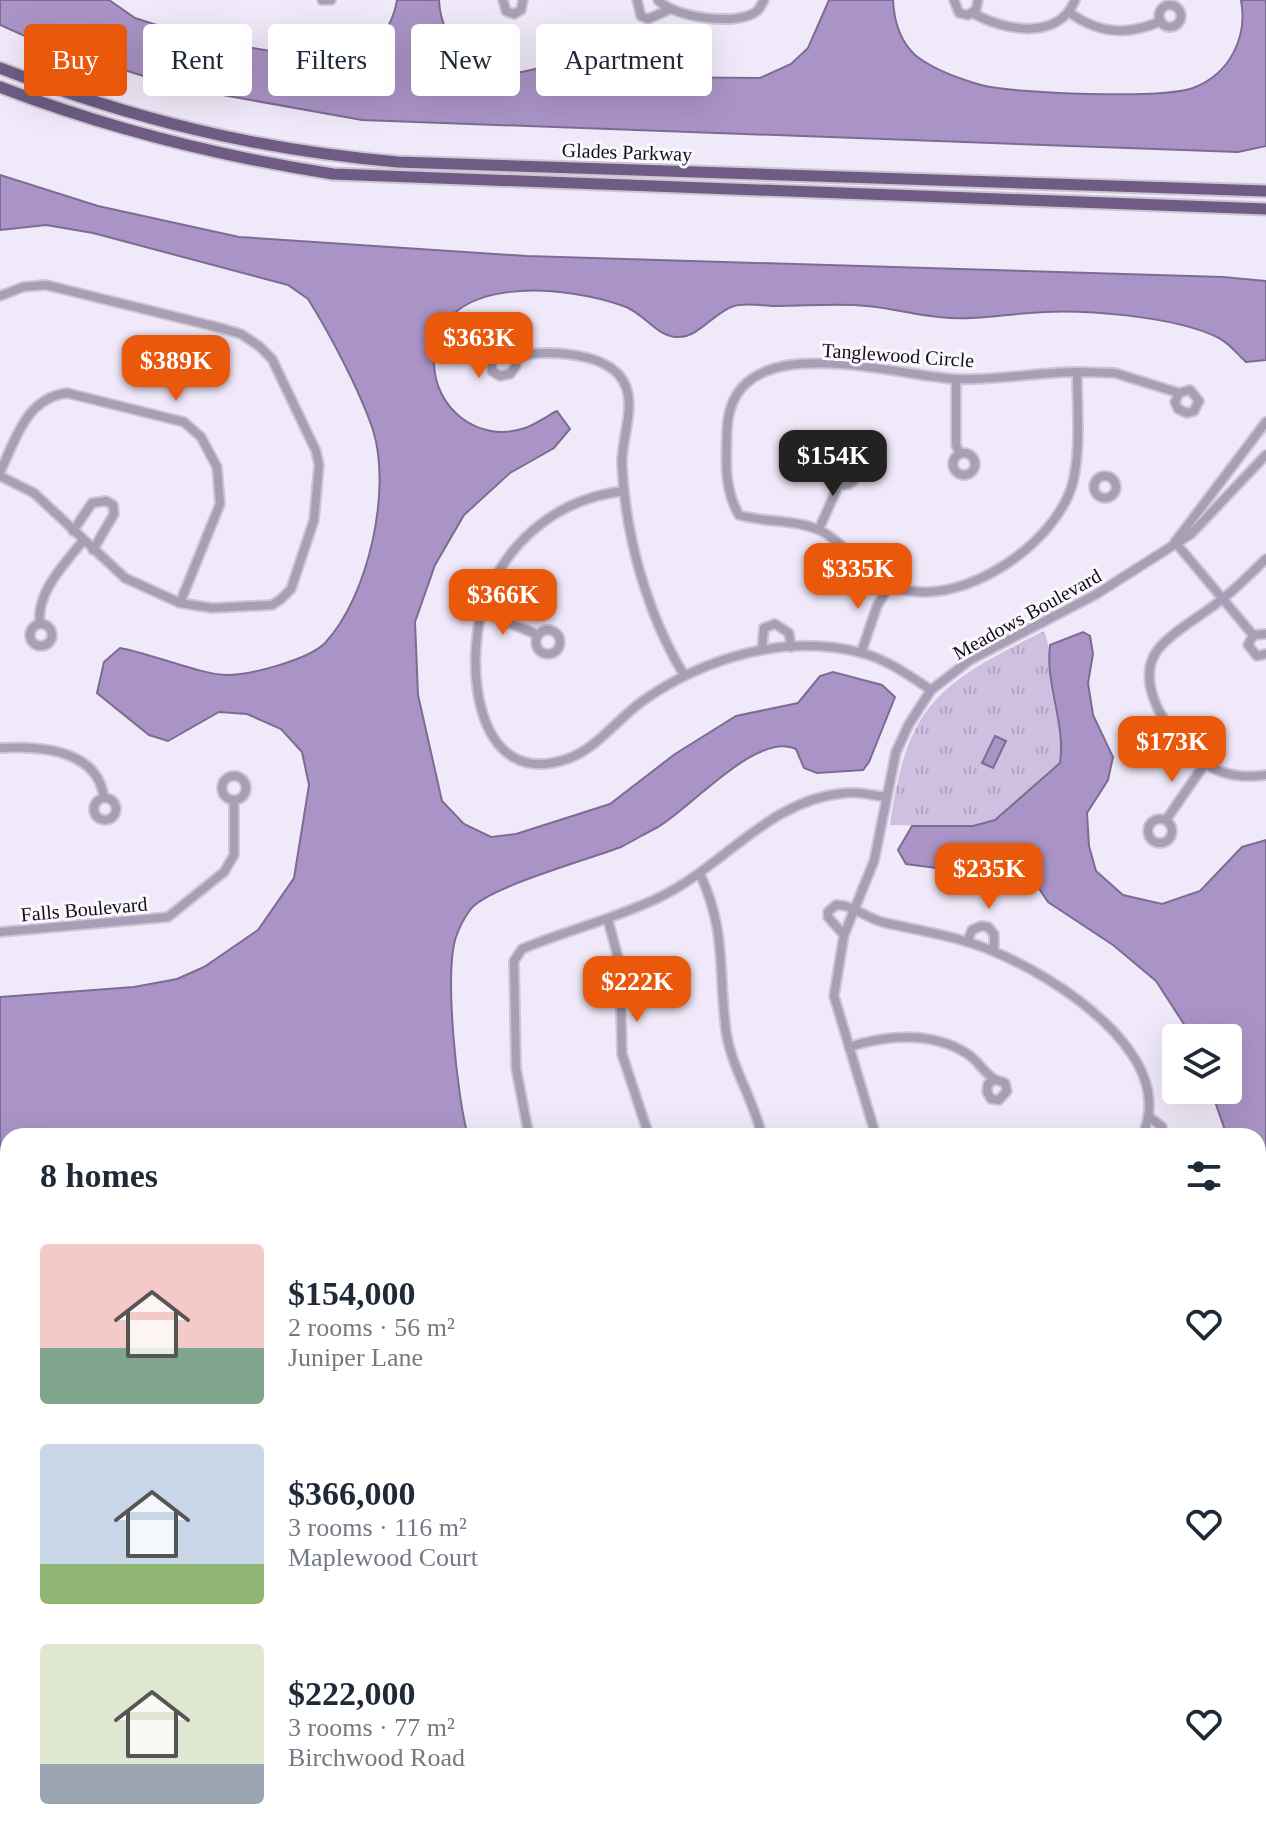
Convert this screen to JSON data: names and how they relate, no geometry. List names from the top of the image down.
{
  "streets": {
    "main road": ["Glades Parkway"],
    "street": ["Tanglewood Circle", "Meadows Boulevard", "Falls Boulevard"]
  },
  "page": {
    "chip": [
      "Buy",
      "Rent",
      "Filters",
      "New",
      "Apartment"
    ],
    "price": [
      "$363K",
      "$389K",
      "$154K",
      "$335K",
      "$366K",
      "$173K",
      "$235K",
      "$222K"
    ],
    "heading": "8 homes",
    "list": [
      {
        "name": "$154,000",
        "note": "2 rooms · 56 m² · Juniper Lane"
      },
      {
        "name": "$366,000",
        "note": "3 rooms · 116 m² · Maplewood Court"
      },
      {
        "name": "$222,000",
        "note": "3 rooms · 77 m² · Birchwood Road"
      }
    ]
  }
}
